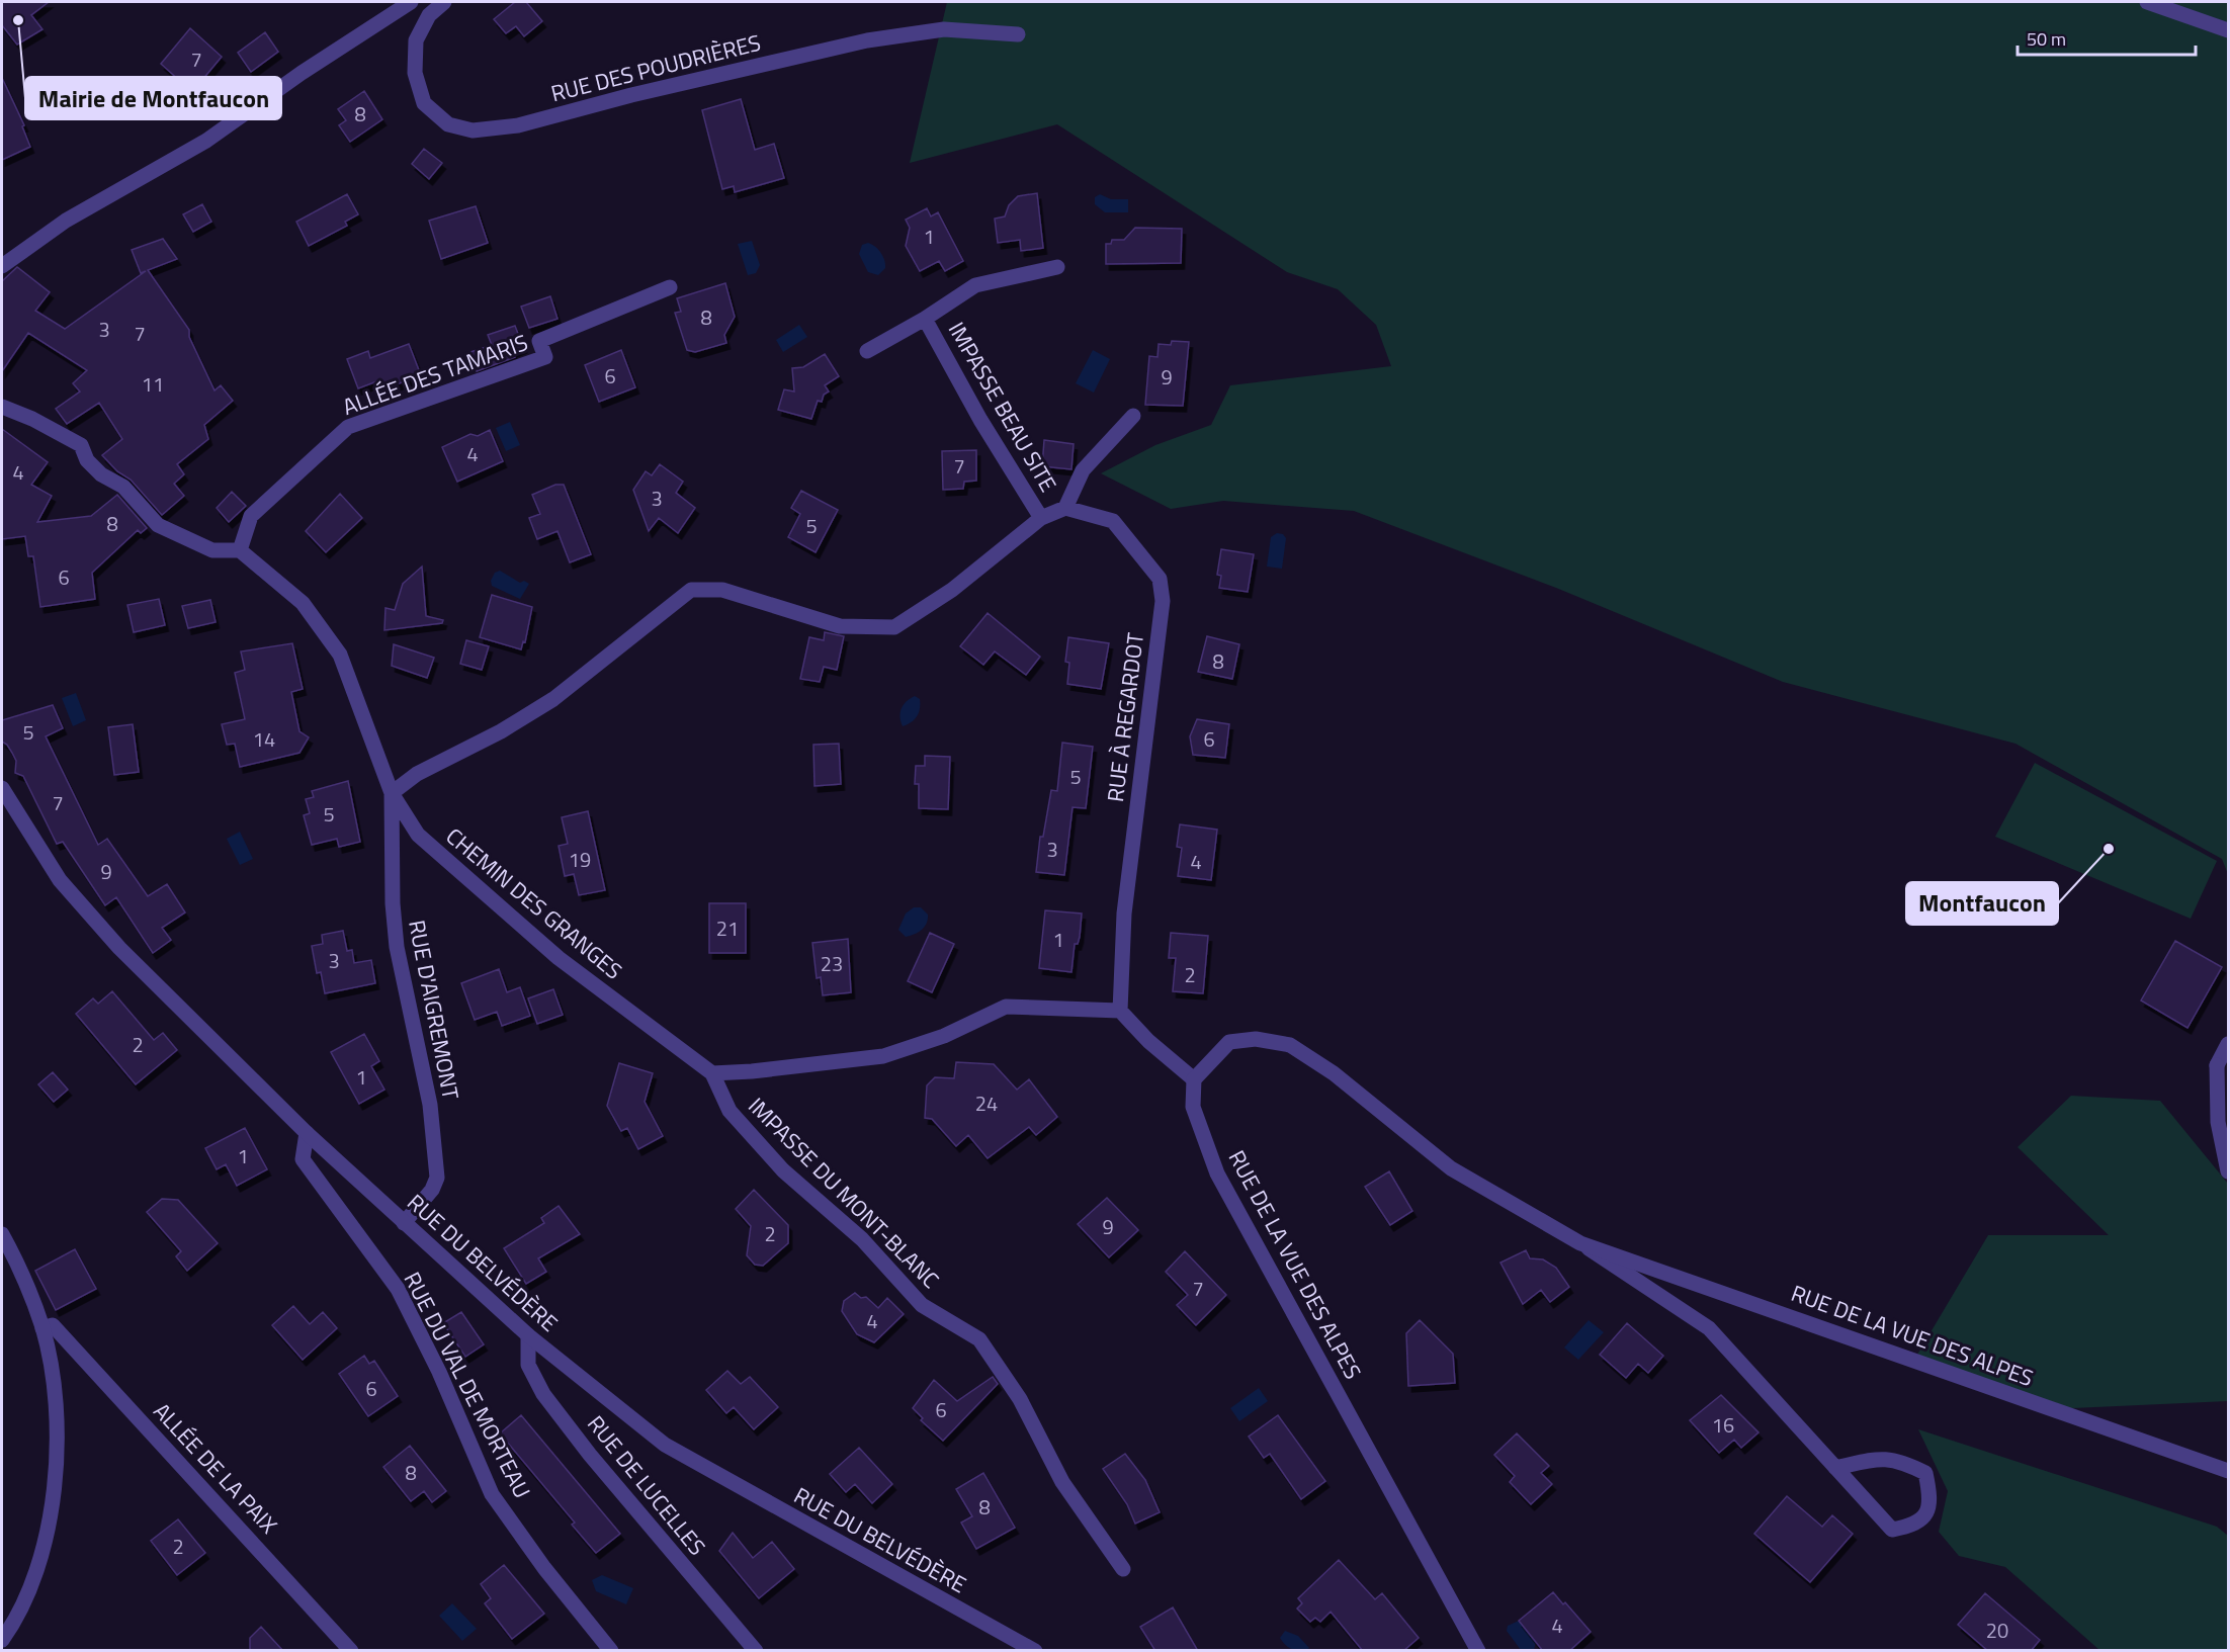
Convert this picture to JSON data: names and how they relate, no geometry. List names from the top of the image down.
{
  "streets": {
    "street": [
      "RUE DES POUDRIÈRES",
      "ALLÉE DES TAMARIS",
      "IMPASSE BEAU SITE",
      "RUE À REGARDOT",
      "CHEMIN DES GRANGES",
      "RUE D'AIGREMONT",
      "IMPASSE DU MONT-BLANC",
      "RUE DU BELVÉDÈRE",
      "RUE DE LA VUE DES ALPES",
      "RUE DU VAL DE MORTEAU",
      "ALLÉE DE LA PAIX",
      "RUE DE LUCELLES"
    ]
  },
  "crossings": [
    ["ALLÉE DES TAMARIS", "CHEMIN DES GRANGES"],
    ["CHEMIN DES GRANGES", "RUE D'AIGREMONT"],
    ["CHEMIN DES GRANGES", "IMPASSE DU MONT-BLANC"],
    ["RUE D'AIGREMONT", "RUE DU BELVÉDÈRE"],
    ["RUE DU BELVÉDÈRE", "RUE DU VAL DE MORTEAU"],
    ["RUE DU BELVÉDÈRE", "RUE DE LUCELLES"]
  ],
  "places": ["Mairie de Montfaucon", "Montfaucon"],
  "house_numbers": [
    "7",
    "8",
    "1",
    "8",
    "3",
    "7",
    "6",
    "9",
    "11",
    "4",
    "7",
    "4",
    "3",
    "8",
    "5",
    "6",
    "8",
    "5",
    "14",
    "6",
    "5",
    "7",
    "5",
    "3",
    "19",
    "4",
    "9",
    "21",
    "1",
    "3",
    "23",
    "2",
    "2",
    "1",
    "24",
    "1",
    "9",
    "2",
    "7",
    "4",
    "6",
    "6",
    "16",
    "8",
    "8",
    "2",
    "4",
    "20"
  ],
  "scale_bar": "50 m"
}
